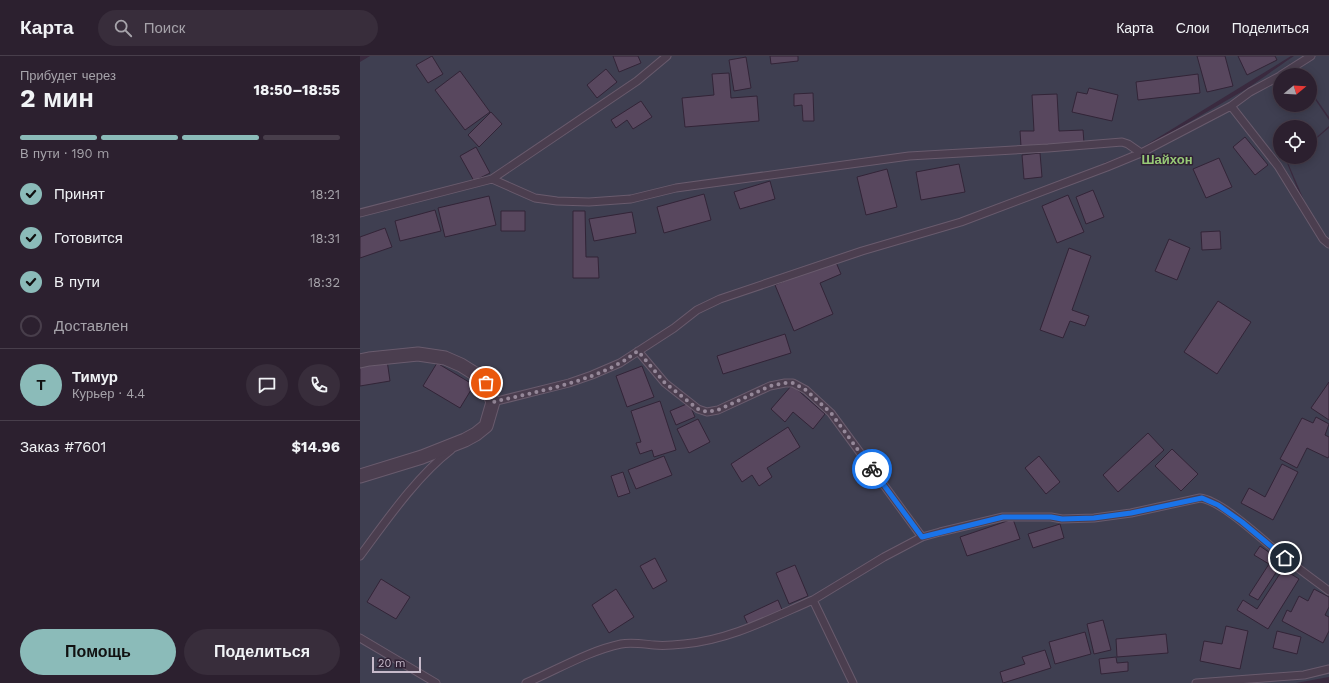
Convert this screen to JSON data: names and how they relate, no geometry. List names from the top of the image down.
{
  "districts": ["Шайхон"],
  "scale_bar": "20 m",
  "north": "right",
  "page": {
    "header": "Карта",
    "search": "Поиск",
    "nav": ["Карта", "Слои", "Поделиться"],
    "heading": ["2 мин", "Прибудет через", "18:50–18:55"],
    "panel": [
      "Тимур",
      "Курьер · 4.4",
      "Заказ #7601",
      "$14.96"
    ],
    "bar": "В пути · 190 m",
    "list": [
      ["Принят", "18:21"],
      ["Готовится", "18:31"],
      ["В пути", "18:32"],
      "Доставлен"
    ],
    "round": "Т",
    "buttons": ["Помощь", "Поделиться"],
    "scale": "20 m"
  }
}
